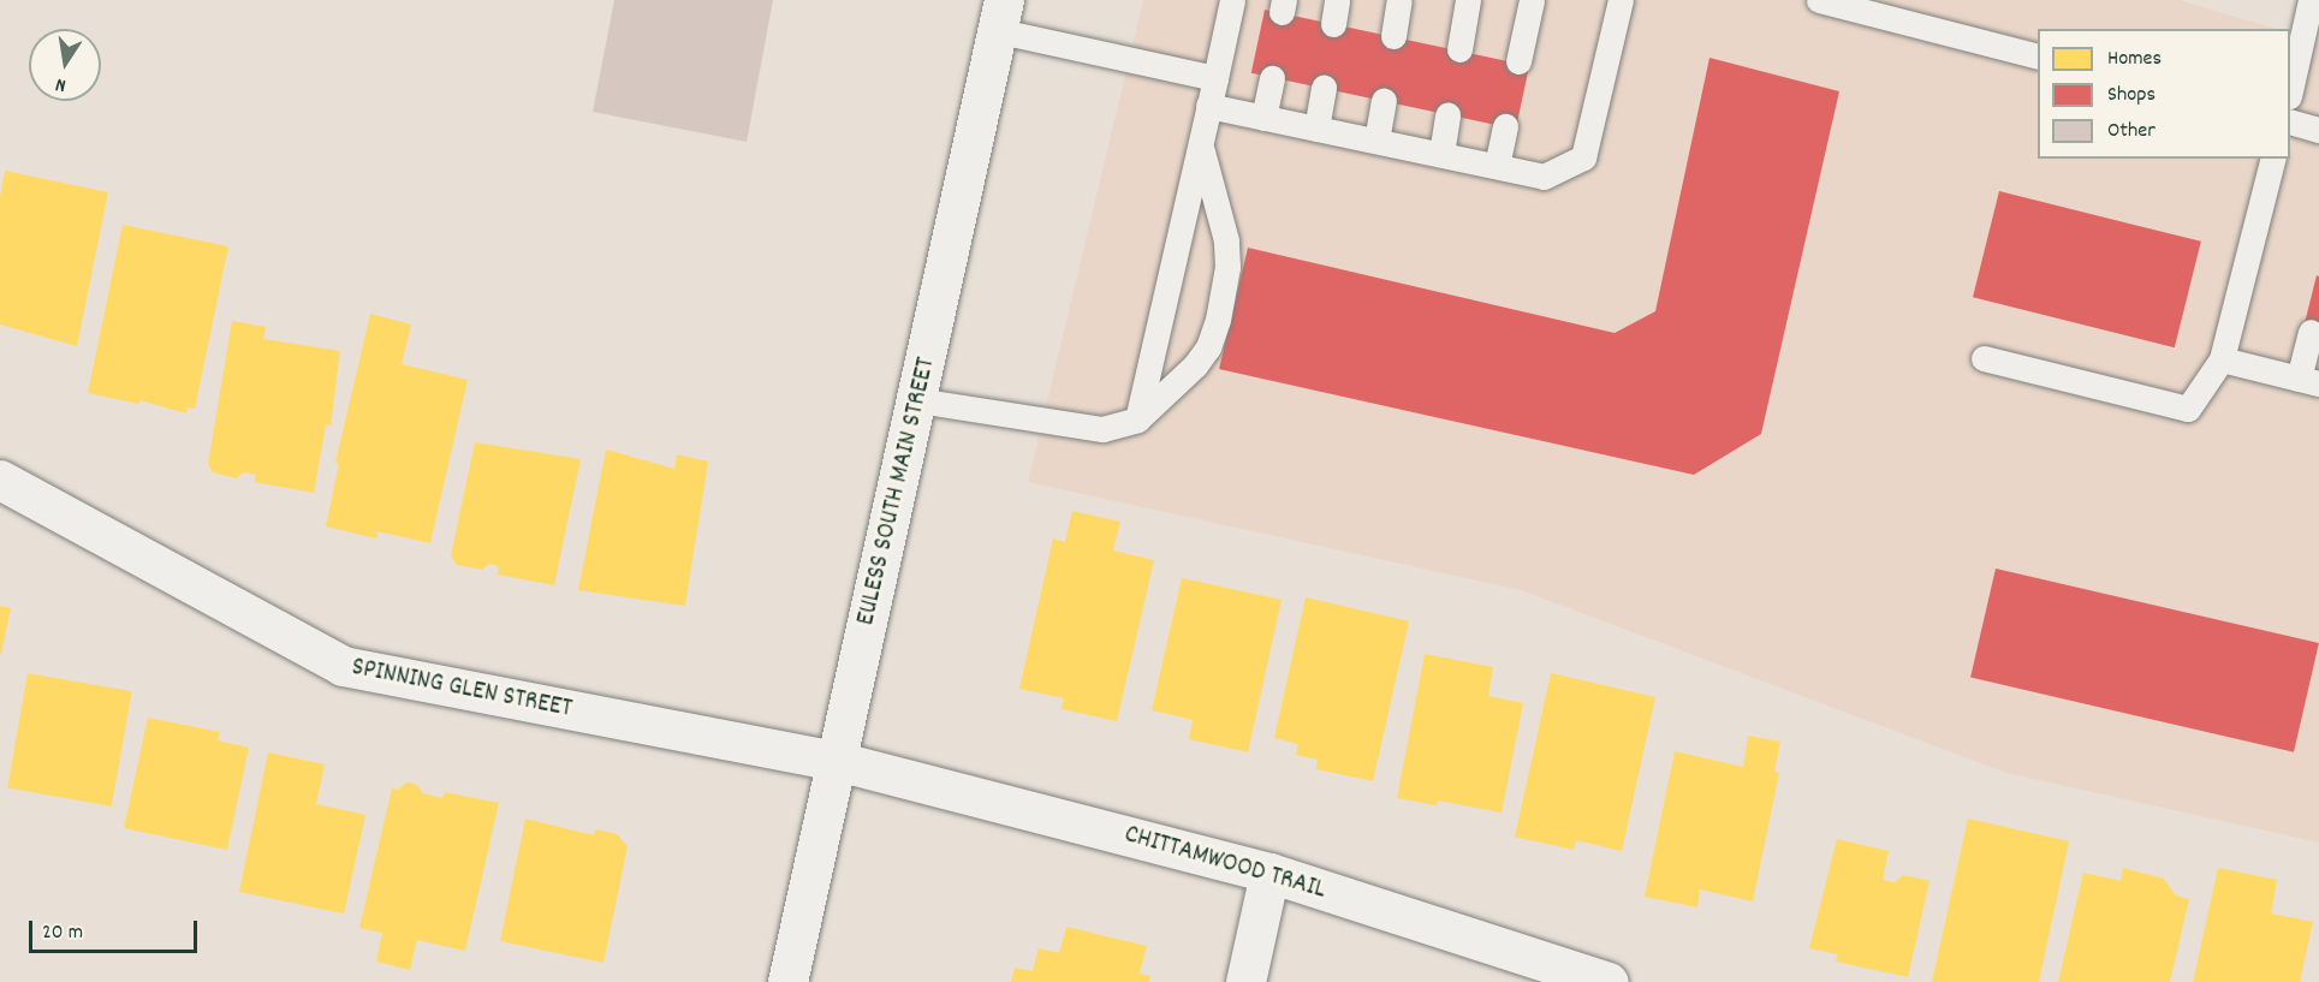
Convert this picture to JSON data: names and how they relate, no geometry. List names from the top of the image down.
{
  "streets": {
    "street": ["EULESS SOUTH MAIN STREET", "SPINNING GLEN STREET", "CHITTAMWOOD TRAIL"]
  },
  "crossings": [
    ["EULESS SOUTH MAIN STREET", "SPINNING GLEN STREET"],
    ["EULESS SOUTH MAIN STREET", "CHITTAMWOOD TRAIL"],
    ["SPINNING GLEN STREET", "CHITTAMWOOD TRAIL"]
  ],
  "legend": ["Homes", "Shops", "Other"],
  "scale_bar": "20 m",
  "north": "bottom"
}
